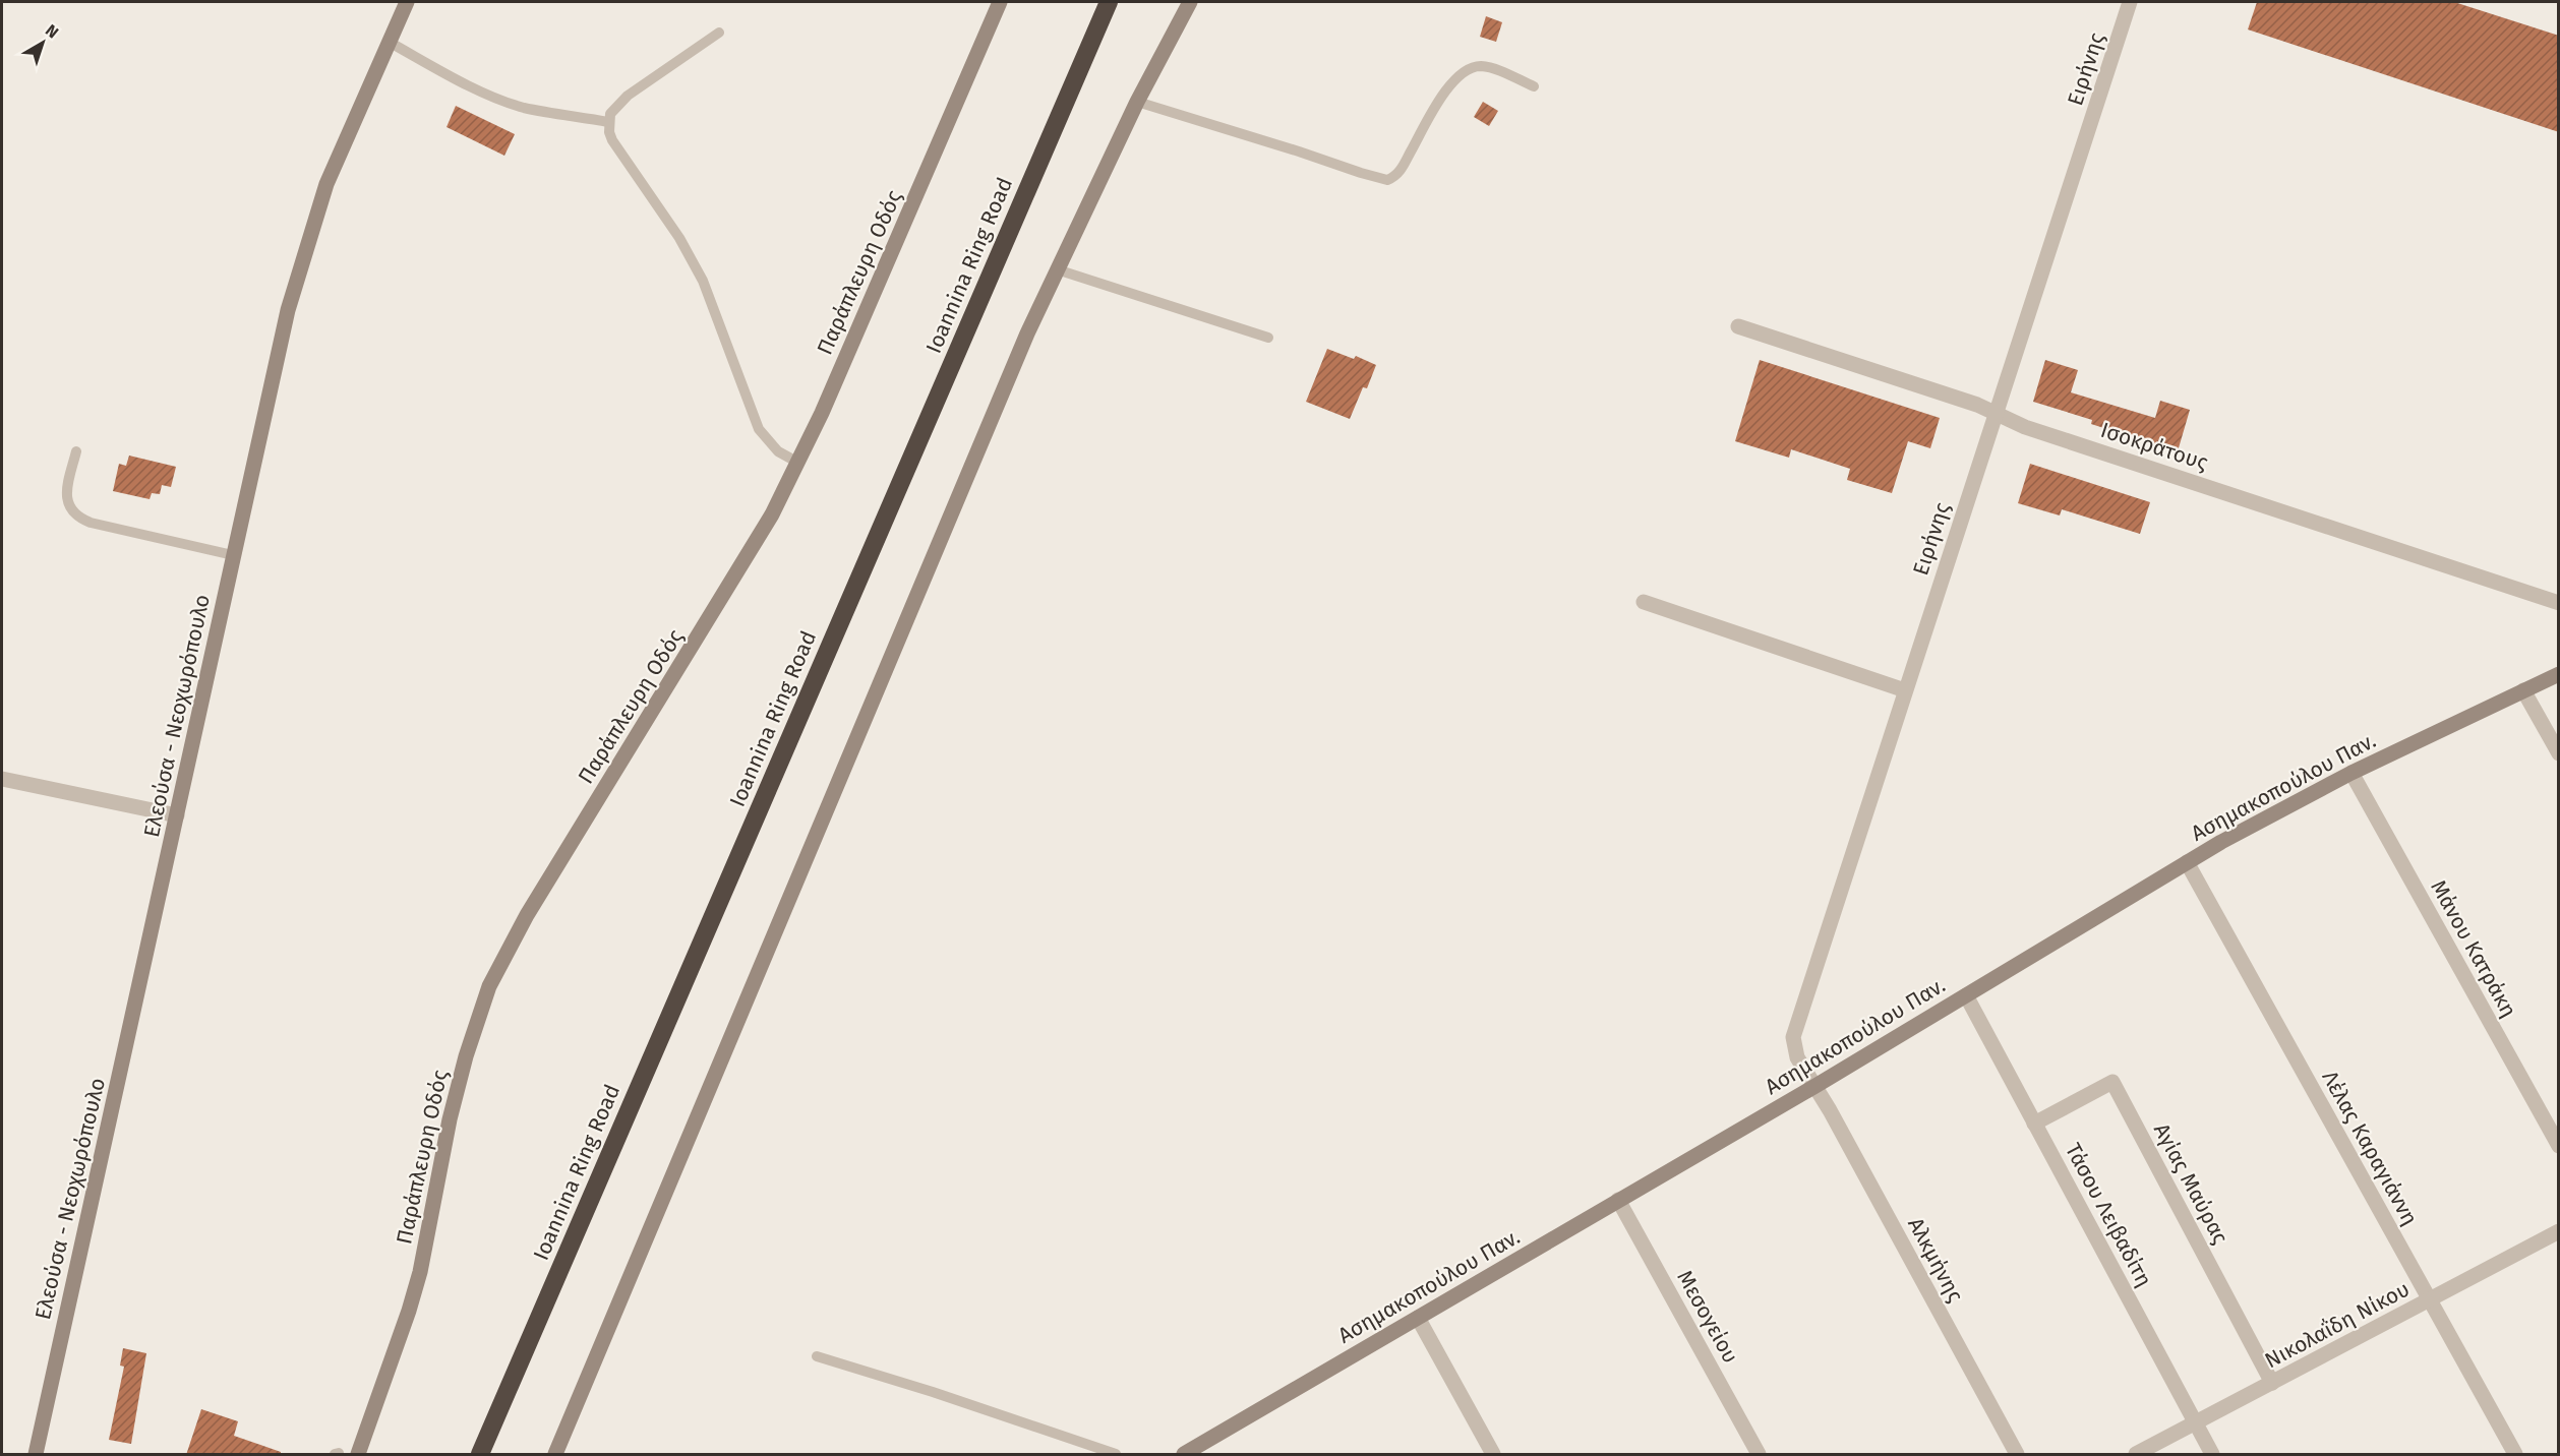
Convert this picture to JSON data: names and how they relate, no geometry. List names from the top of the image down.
{
  "streets": {
    "highway": ["Ioannina Ring Road"],
    "street": [
      "Ειρήνης",
      "Παράπλευρη Οδός",
      "Ισοκράτους",
      "Ελεούσα - Νεοχωρόπουλο",
      "Ασημακοπούλου Παν.",
      "Μάνου Κατράκη",
      "Λέλας Καραγιάννη",
      "Αγίας Μαύρας",
      "Τάσου Λειβαδίτη",
      "Αλκμήνης",
      "Μεσογείου",
      "Νικολαΐδη Νίκου"
    ]
  },
  "crossings": [
    ["Ειρήνης", "Ισοκράτους"],
    ["Ειρήνης", "Ασημακοπούλου Παν."],
    ["Ειρήνης", "Αλκμήνης"],
    ["Ασημακοπούλου Παν.", "Μάνου Κατράκη"],
    ["Ασημακοπούλου Παν.", "Λέλας Καραγιάννη"],
    ["Ασημακοπούλου Παν.", "Τάσου Λειβαδίτη"],
    ["Ασημακοπούλου Παν.", "Αλκμήνης"],
    ["Ασημακοπούλου Παν.", "Μεσογείου"],
    ["Λέλας Καραγιάννη", "Νικολαΐδη Νίκου"],
    ["Αγίας Μαύρας", "Τάσου Λειβαδίτη"],
    ["Αγίας Μαύρας", "Νικολαΐδη Νίκου"],
    ["Τάσου Λειβαδίτη", "Νικολαΐδη Νίκου"]
  ],
  "north": "top right"
}
